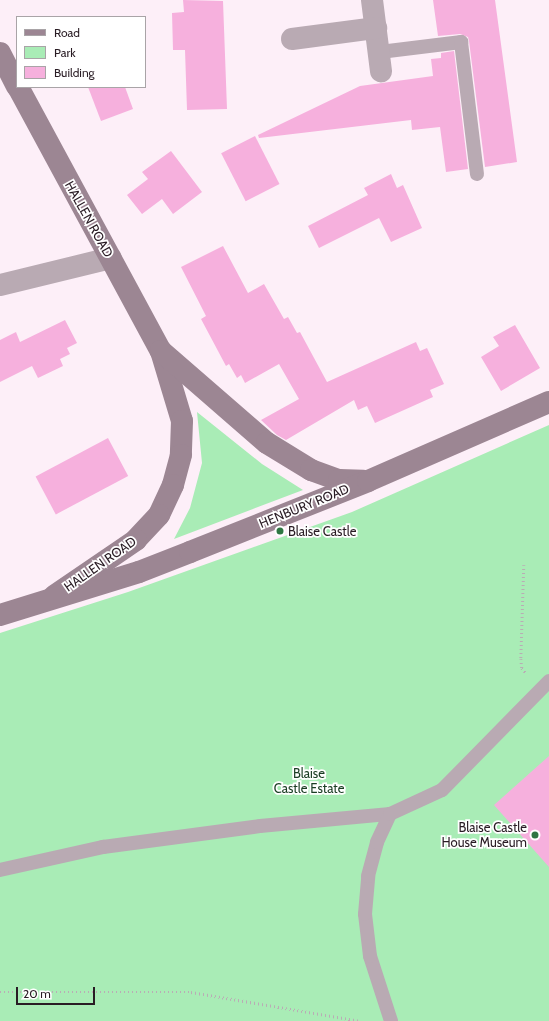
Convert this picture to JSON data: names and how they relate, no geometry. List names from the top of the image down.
{
  "streets": {
    "main road": ["HALLEN ROAD", "HENBURY ROAD"]
  },
  "crossings": [
    ["HALLEN ROAD", "HENBURY ROAD"]
  ],
  "parks": ["Blaise Castle Estate"],
  "places": ["Blaise Castle", "Blaise Castle House Museum"],
  "legend": ["Road", "Park", "Building"],
  "scale_bar": "20 m"
}
